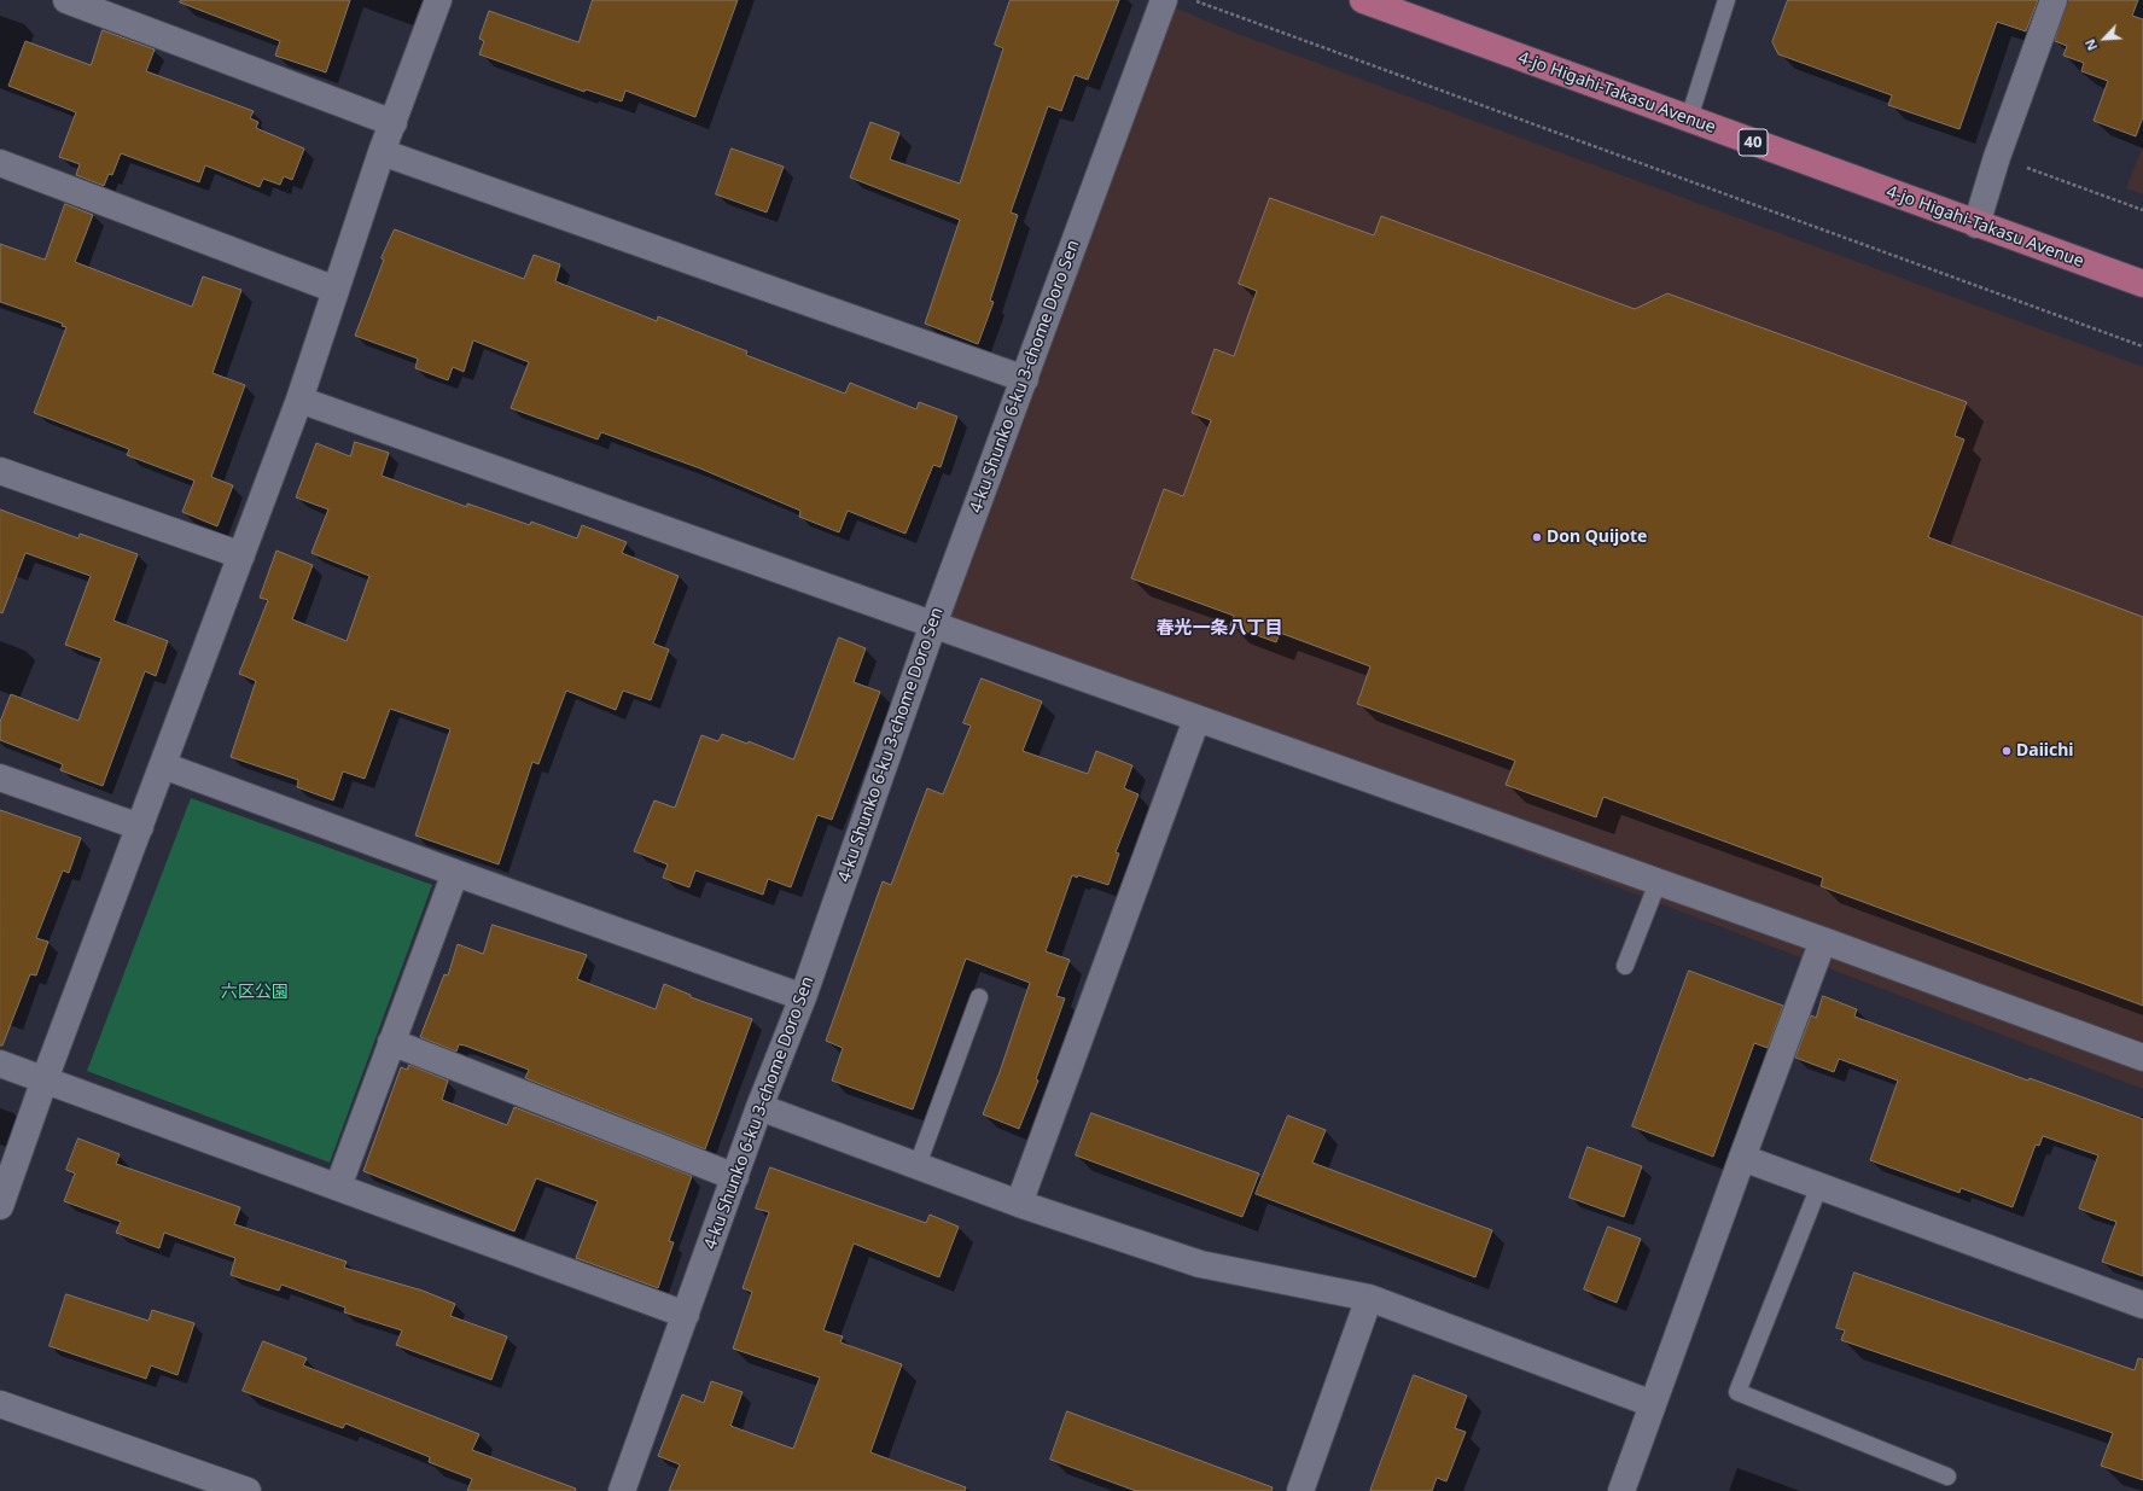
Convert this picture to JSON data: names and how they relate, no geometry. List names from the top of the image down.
{
  "streets": {
    "highway": ["4-jo Higahi-Takasu Avenue", "40"],
    "street": ["4-ku Shunko 6-ku 3-chome Doro Sen"]
  },
  "districts": ["春光一条八丁目"],
  "parks": ["六区公園"],
  "places": ["Don Quijote", "Daiichi"],
  "north": "bottom left"
}
